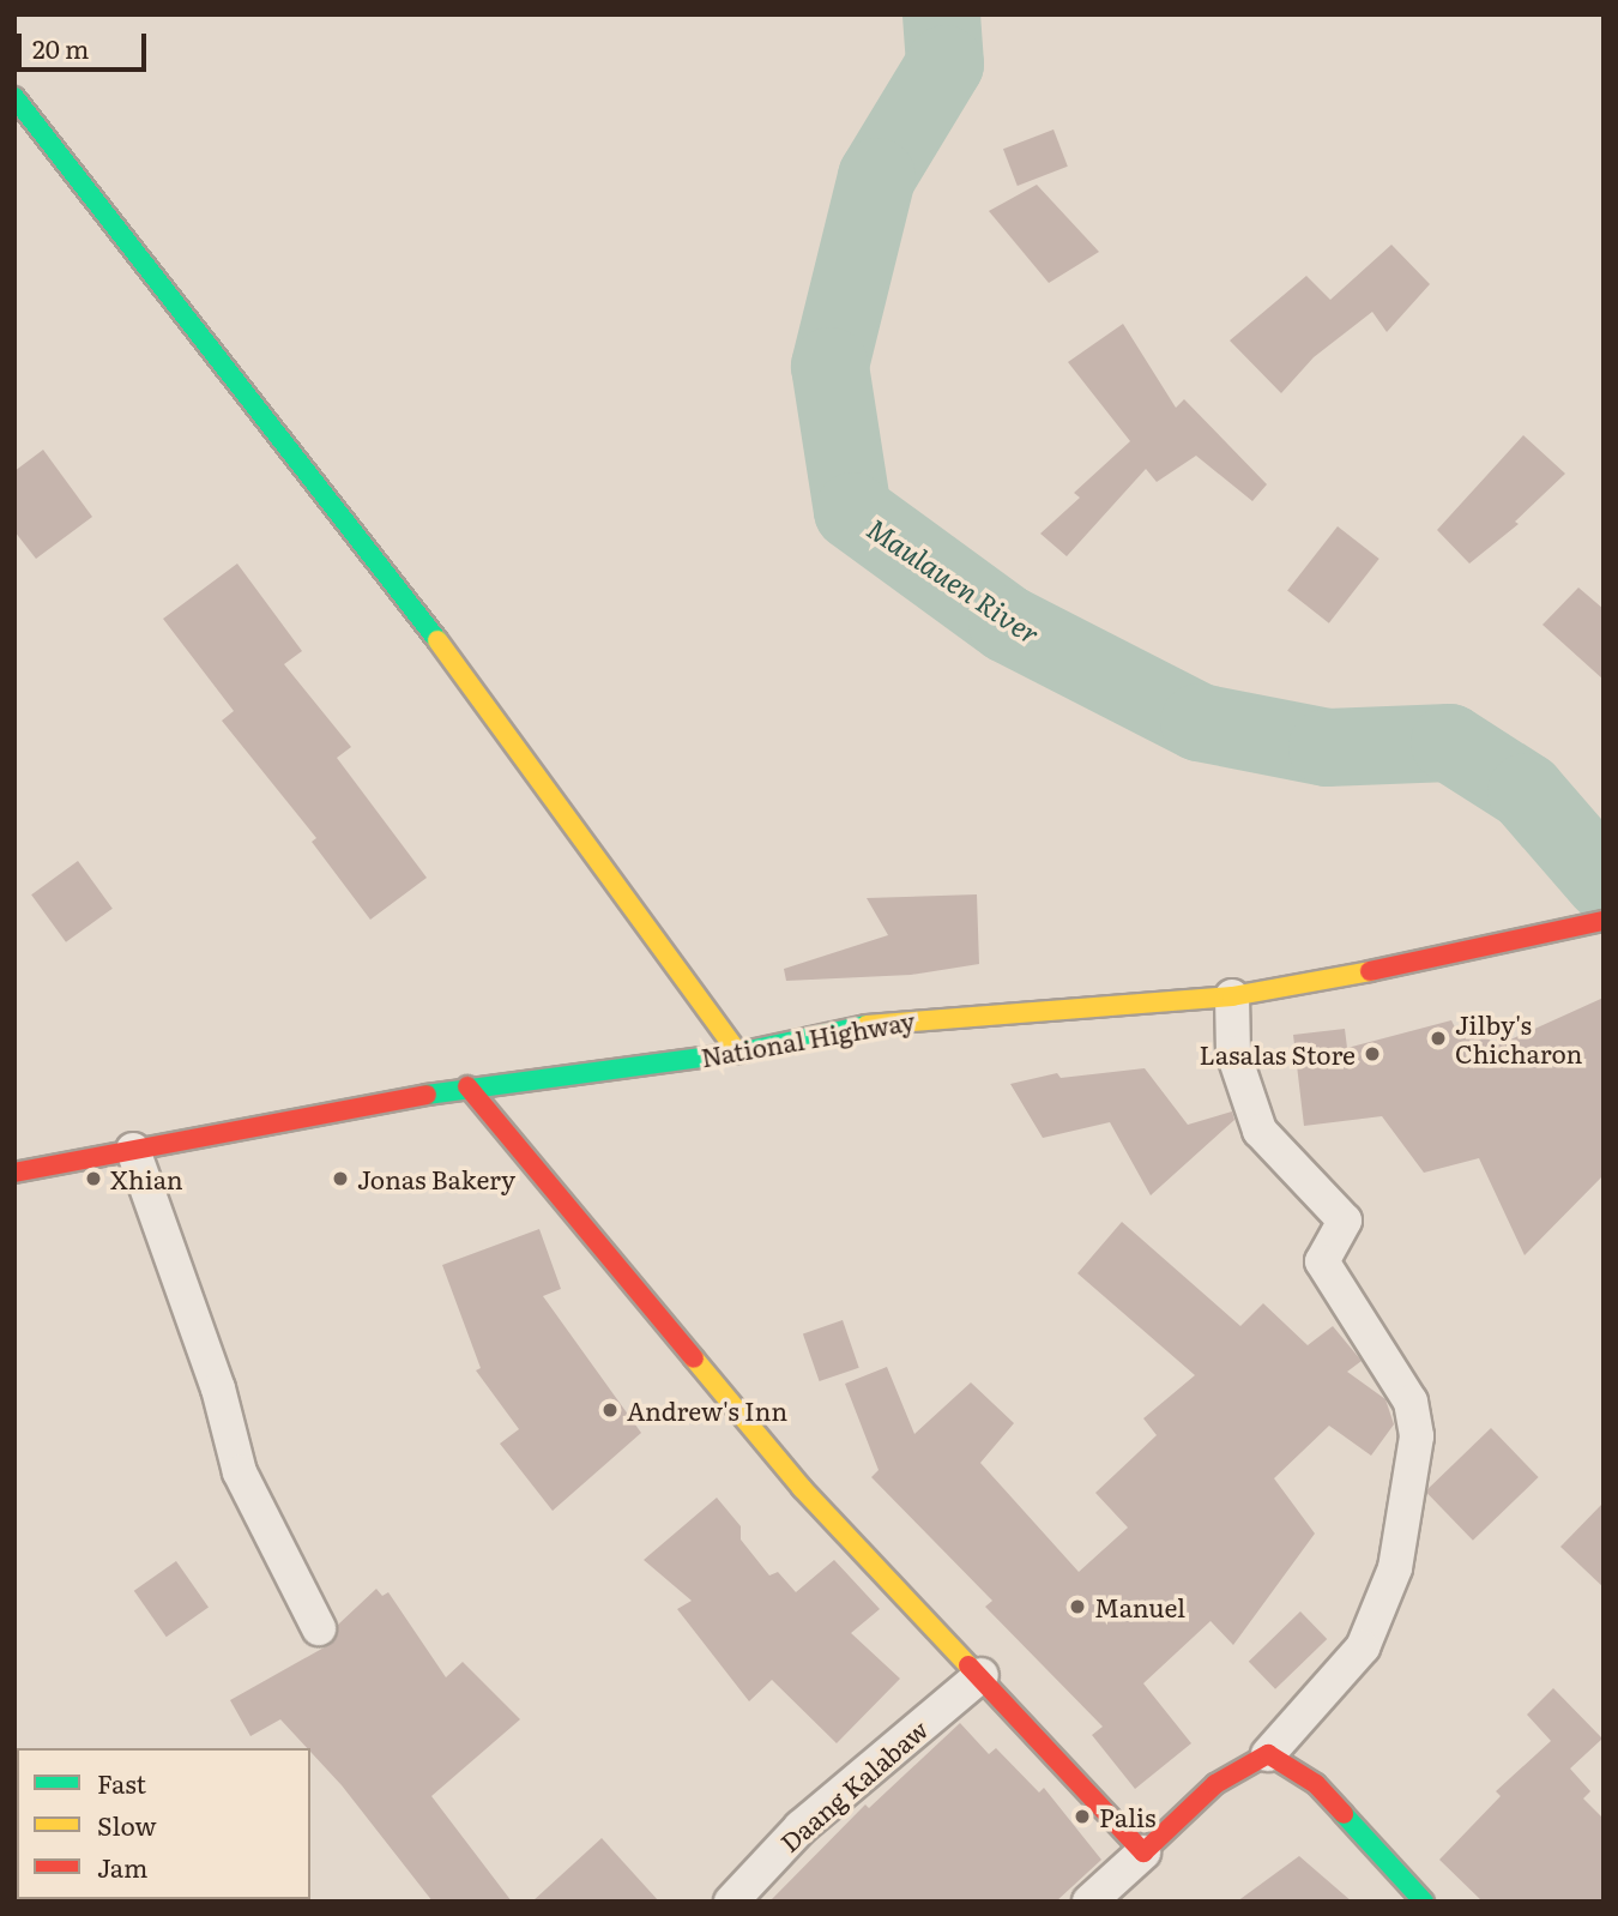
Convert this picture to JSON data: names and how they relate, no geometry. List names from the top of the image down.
{
  "streets": {
    "street": ["National Highway", "Daang Kalabaw"]
  },
  "water": ["Maulauen River"],
  "places": [
    "Jilby's Chicharon",
    "Lasalas Store",
    "Xhian",
    "Jonas Bakery",
    "Andrew's Inn",
    "Manuel",
    "Palis"
  ],
  "legend": ["Fast", "Slow", "Jam"],
  "scale_bar": "20 m"
}
